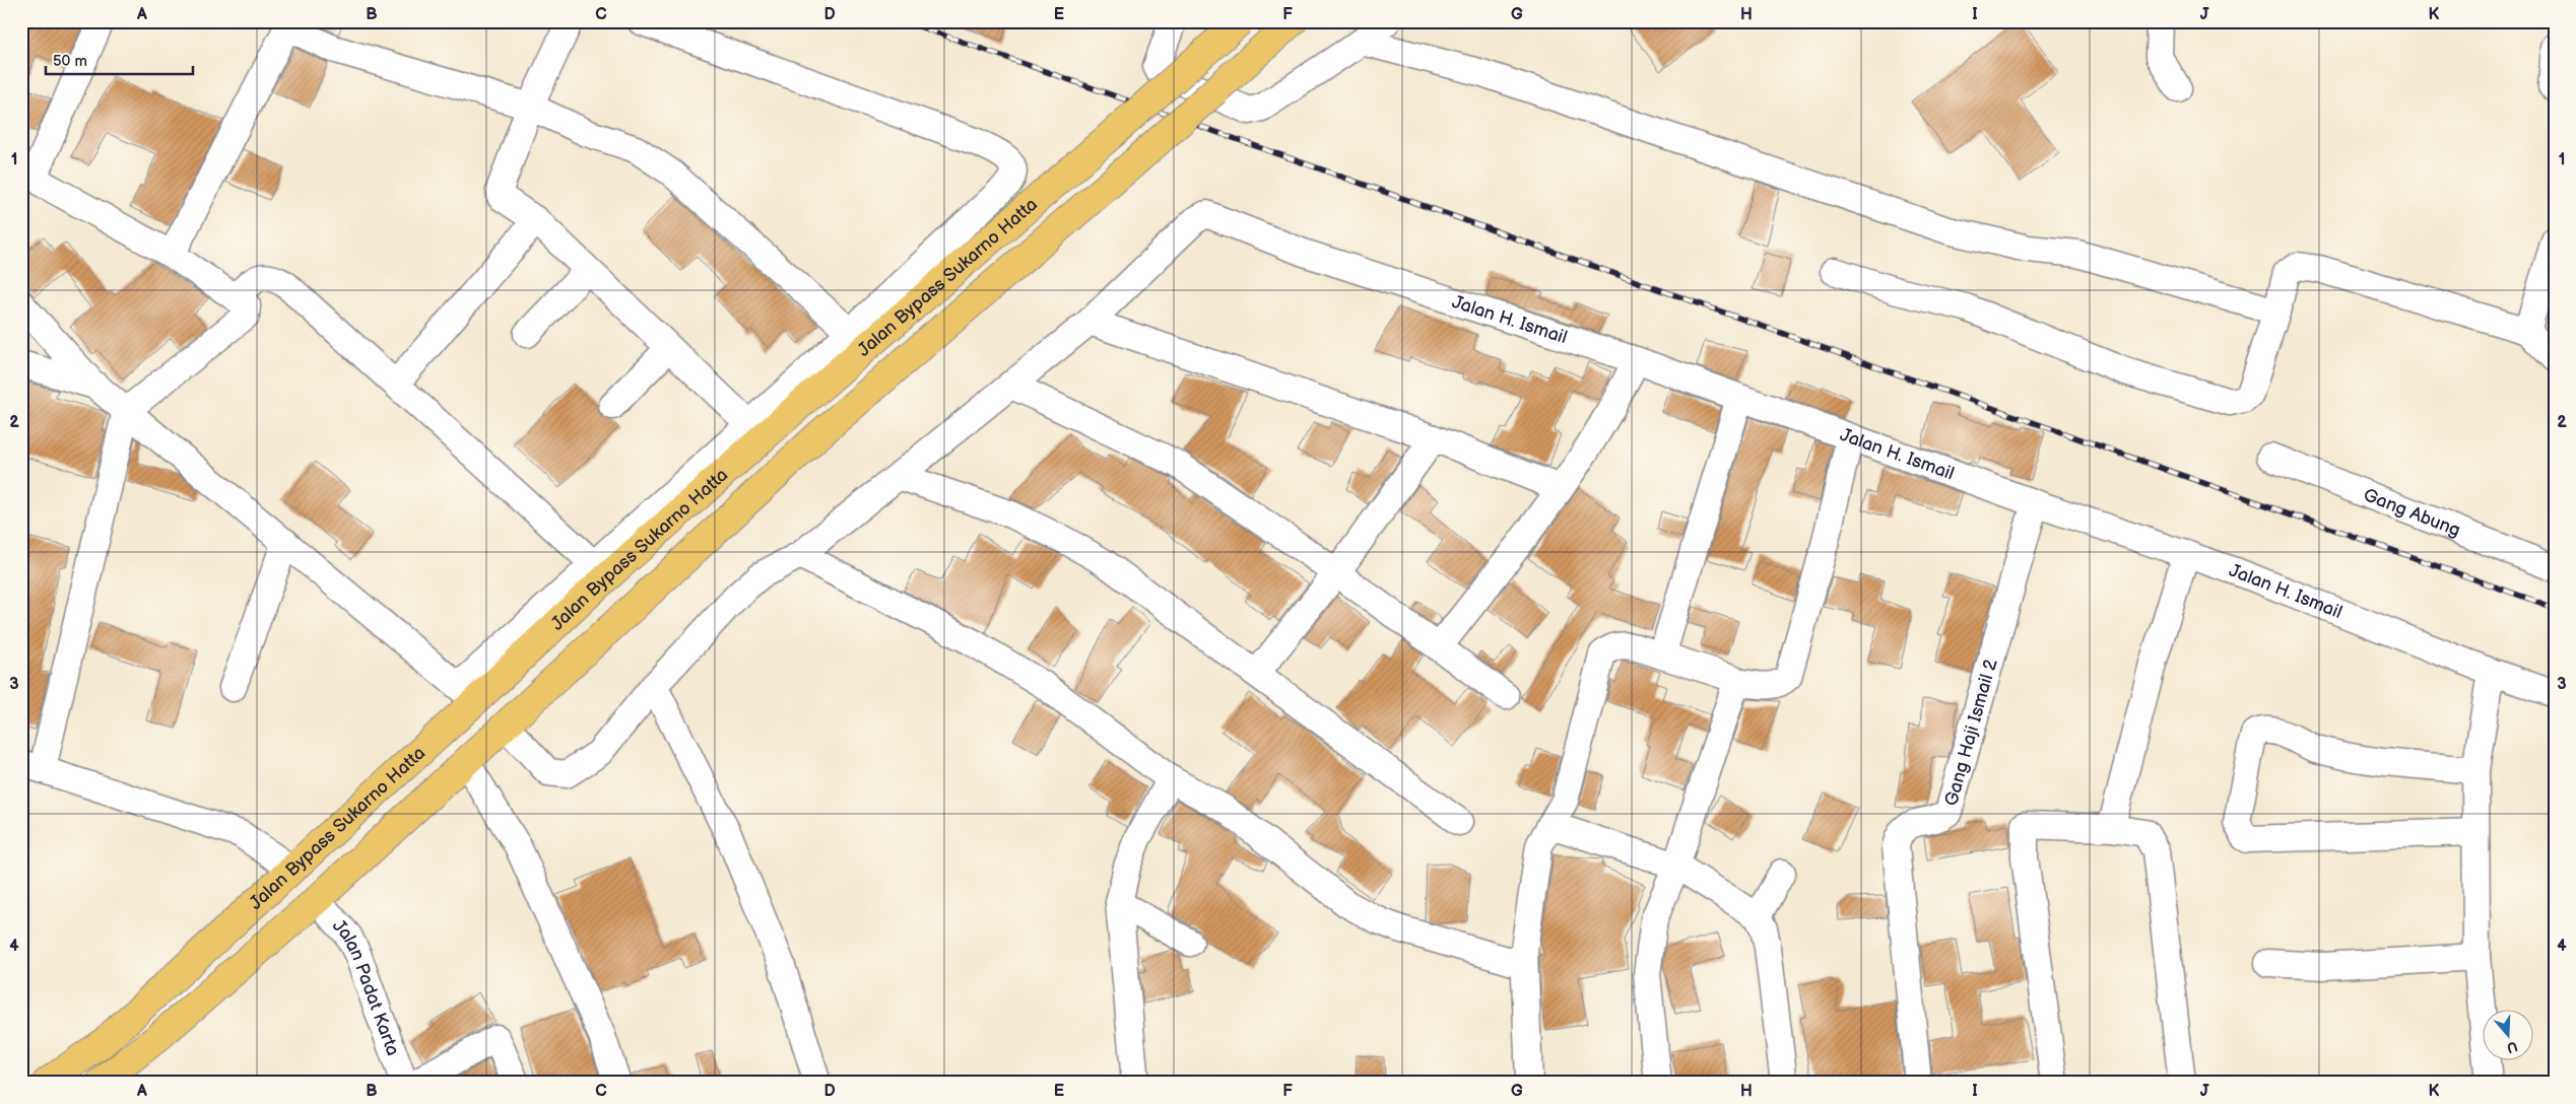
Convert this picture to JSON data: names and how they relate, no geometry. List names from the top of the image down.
{
  "streets": {
    "highway": ["Jalan Bypass Sukarno Hatta"],
    "street": [
      "Jalan H. Ismail",
      "Gang Abung",
      "Gang Haji Ismail 2",
      "Jalan Padat Karta"
    ]
  },
  "crossings": [
    ["Jalan Bypass Sukarno Hatta", "Jalan H. Ismail"],
    ["Jalan Bypass Sukarno Hatta", "Jalan Padat Karta"],
    ["Jalan H. Ismail", "Gang Haji Ismail 2"]
  ],
  "scale_bar": "50 m",
  "north": "bottom",
  "grid": {
    "columns": [
      "A",
      "B",
      "C",
      "D",
      "E",
      "F",
      "G",
      "H",
      "I",
      "J",
      "K"
    ],
    "rows": [
      "1",
      "2",
      "3",
      "4"
    ]
  }
}
